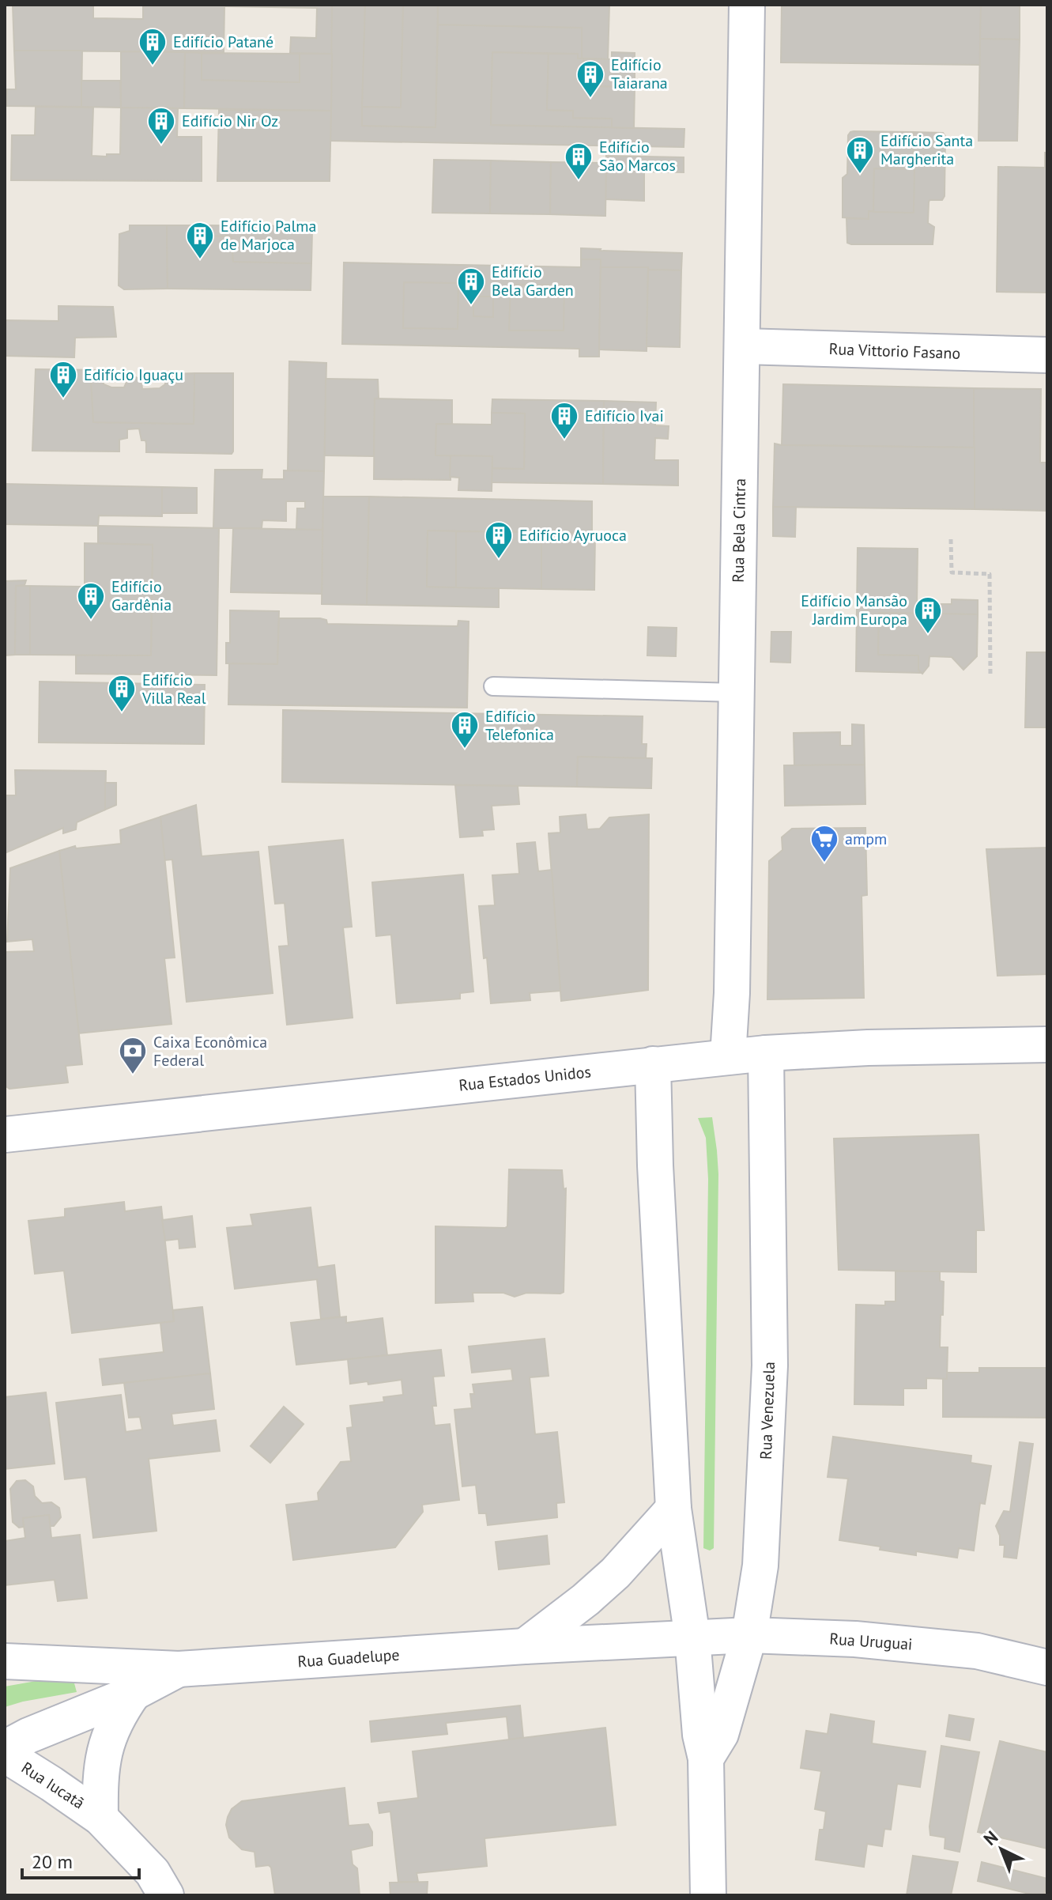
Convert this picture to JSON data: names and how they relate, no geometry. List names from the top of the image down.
{
  "streets": {
    "street": [
      "Rua Vittorio Fasano",
      "Rua Bela Cintra",
      "Rua Estados Unidos",
      "Rua Venezuela",
      "Rua Uruguai",
      "Rua Guadelupe",
      "Rua Iucatã"
    ]
  },
  "crossings": [
    ["Rua Vittorio Fasano", "Rua Bela Cintra"],
    ["Rua Bela Cintra", "Rua Estados Unidos"],
    ["Rua Estados Unidos", "Rua Venezuela"],
    ["Rua Venezuela", "Rua Uruguai"],
    ["Rua Uruguai", "Rua Guadelupe"]
  ],
  "places": {
    "building": [
      "Edifício Patané",
      "Edifício Taiarana",
      "Edifício Nir Oz",
      "Edifício Santa Margherita",
      "Edifício São Marcos",
      "Edifício Palma de Marjoca",
      "Edifício Bela Garden",
      "Edifício Iguaçu",
      "Edifício Ivai",
      "Edifício Ayruoca",
      "Edifício Gardênia",
      "Edifício Mansão Jardim Europa",
      "Edifício Villa Real",
      "Edifício Telefonica"
    ],
    "supermarket": ["ampm"],
    "bank": ["Caixa Econômica Federal"]
  },
  "scale_bar": "20 m",
  "north": "top left"
}
